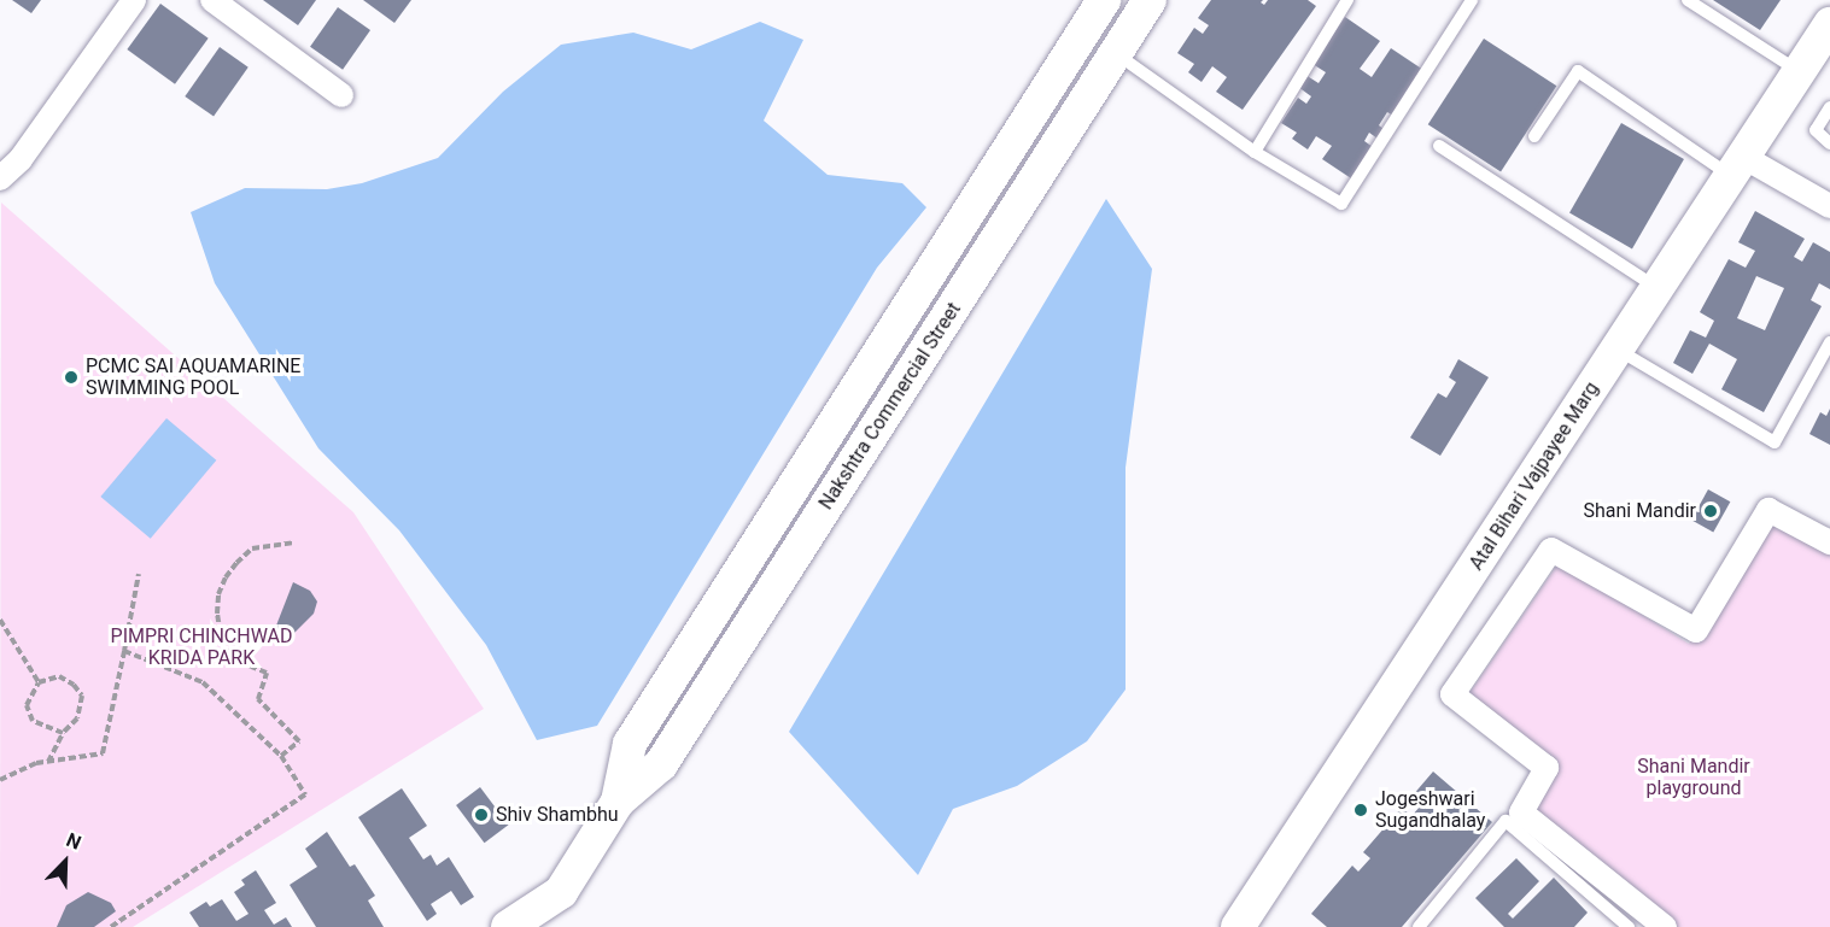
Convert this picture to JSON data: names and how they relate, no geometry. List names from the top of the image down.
{
  "streets": {
    "street": ["Nakshtra Commercial Street", "Atal Bihari Vajpayee Marg"]
  },
  "parks": ["PIMPRI CHINCHWAD KRIDA PARK", "Shani Mandir playground"],
  "places": [
    "PCMC SAI AQUAMARINE SWIMMING POOL",
    "Shani Mandir",
    "Jogeshwari Sugandhalay",
    "Shiv Shambhu"
  ],
  "north": "top right"
}
